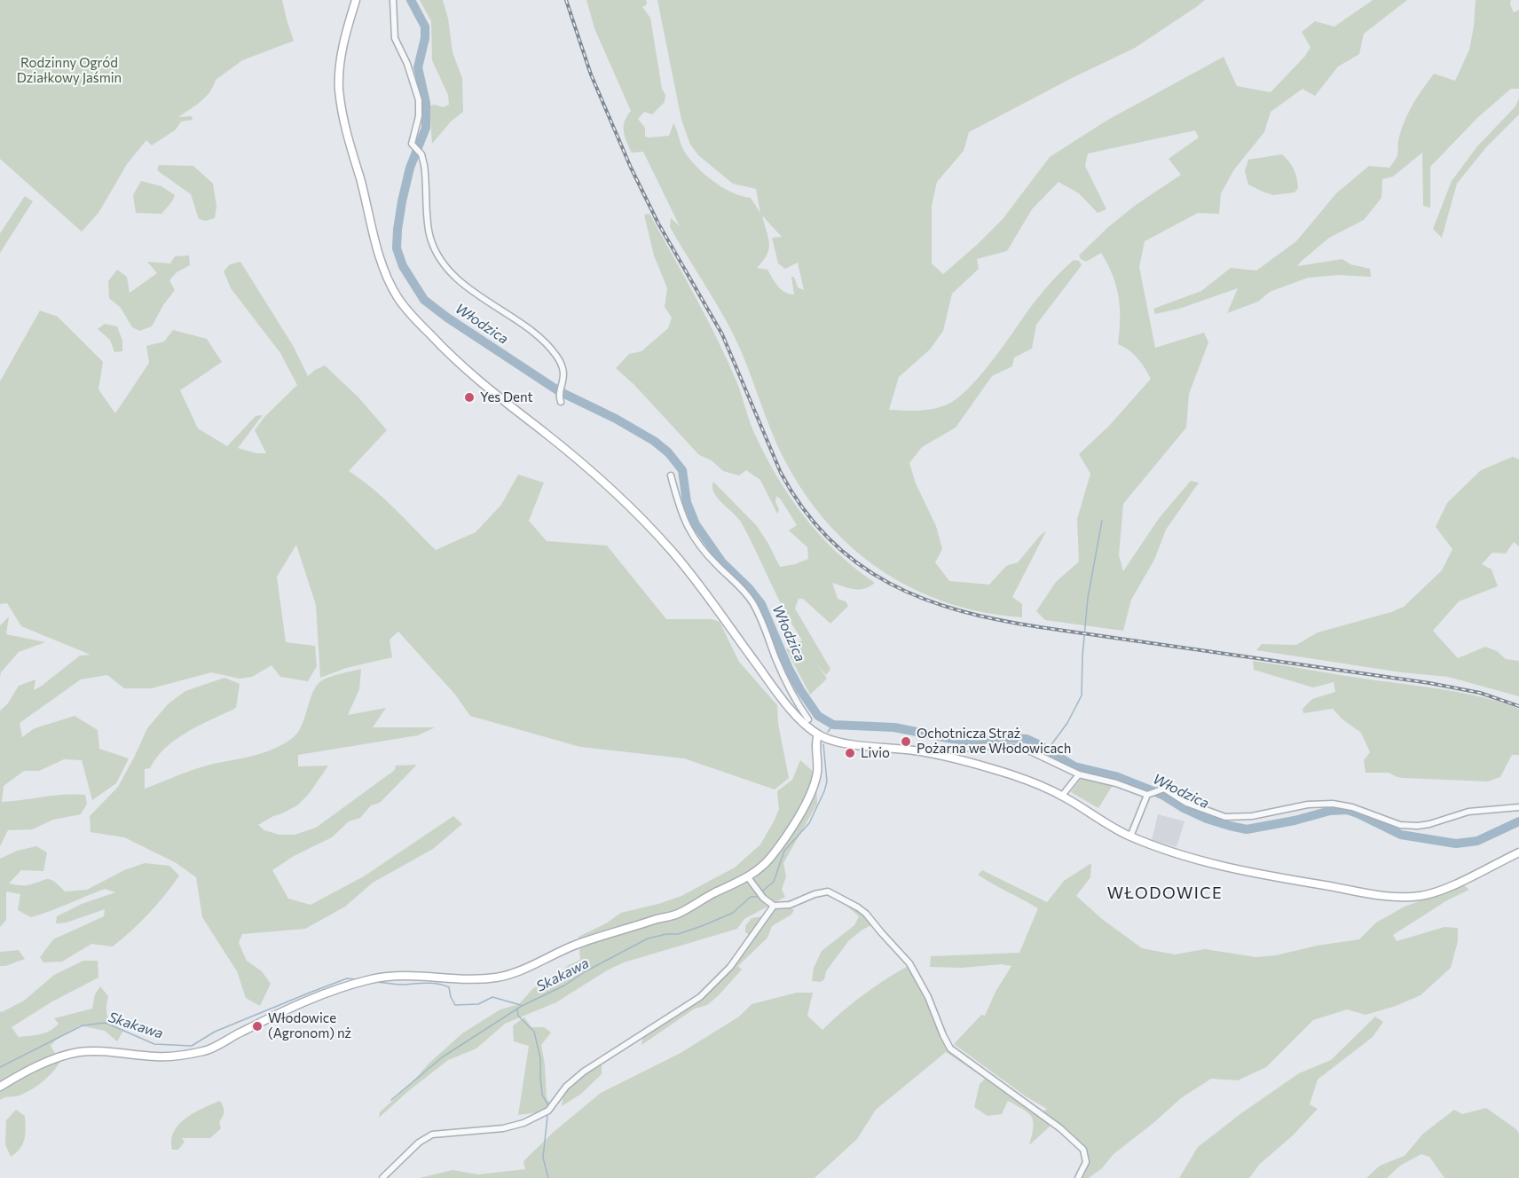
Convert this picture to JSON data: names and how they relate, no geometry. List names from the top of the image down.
{
  "districts": ["WŁODOWICE"],
  "water": ["Włodzica", "Skakawa"],
  "parks": ["Rodzinny Ogród Działkowy Jaśmin"],
  "places": [
    "Yes Dent",
    "Ochotnicza Straż Pożarna we Włodowicach",
    "Livio",
    "Włodowice (Agronom) nż"
  ]
}
